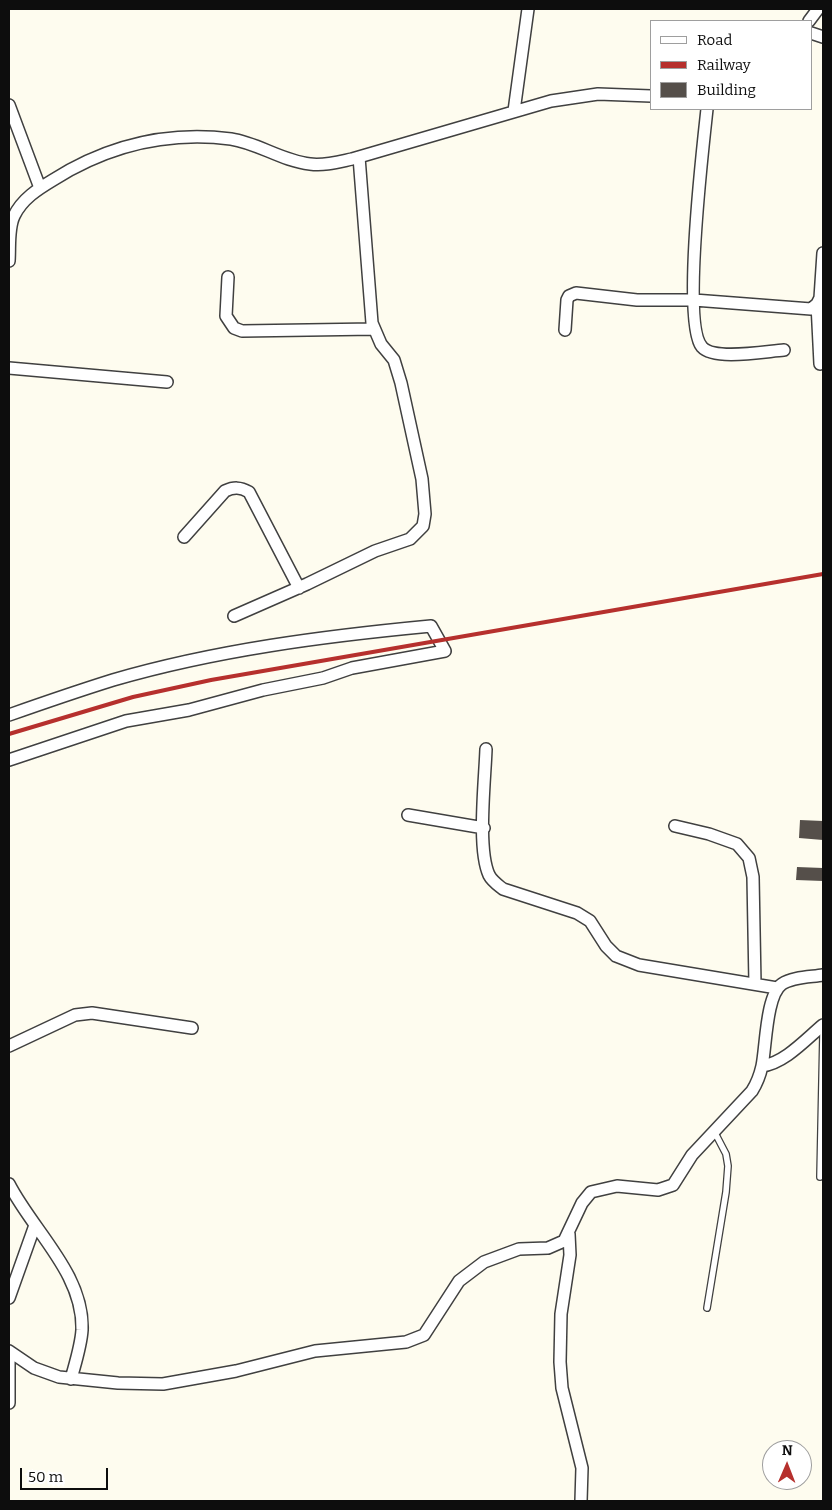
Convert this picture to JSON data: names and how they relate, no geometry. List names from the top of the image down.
{
  "legend": ["Road", "Railway", "Building"],
  "scale_bar": "50 m",
  "north": "top"
}
